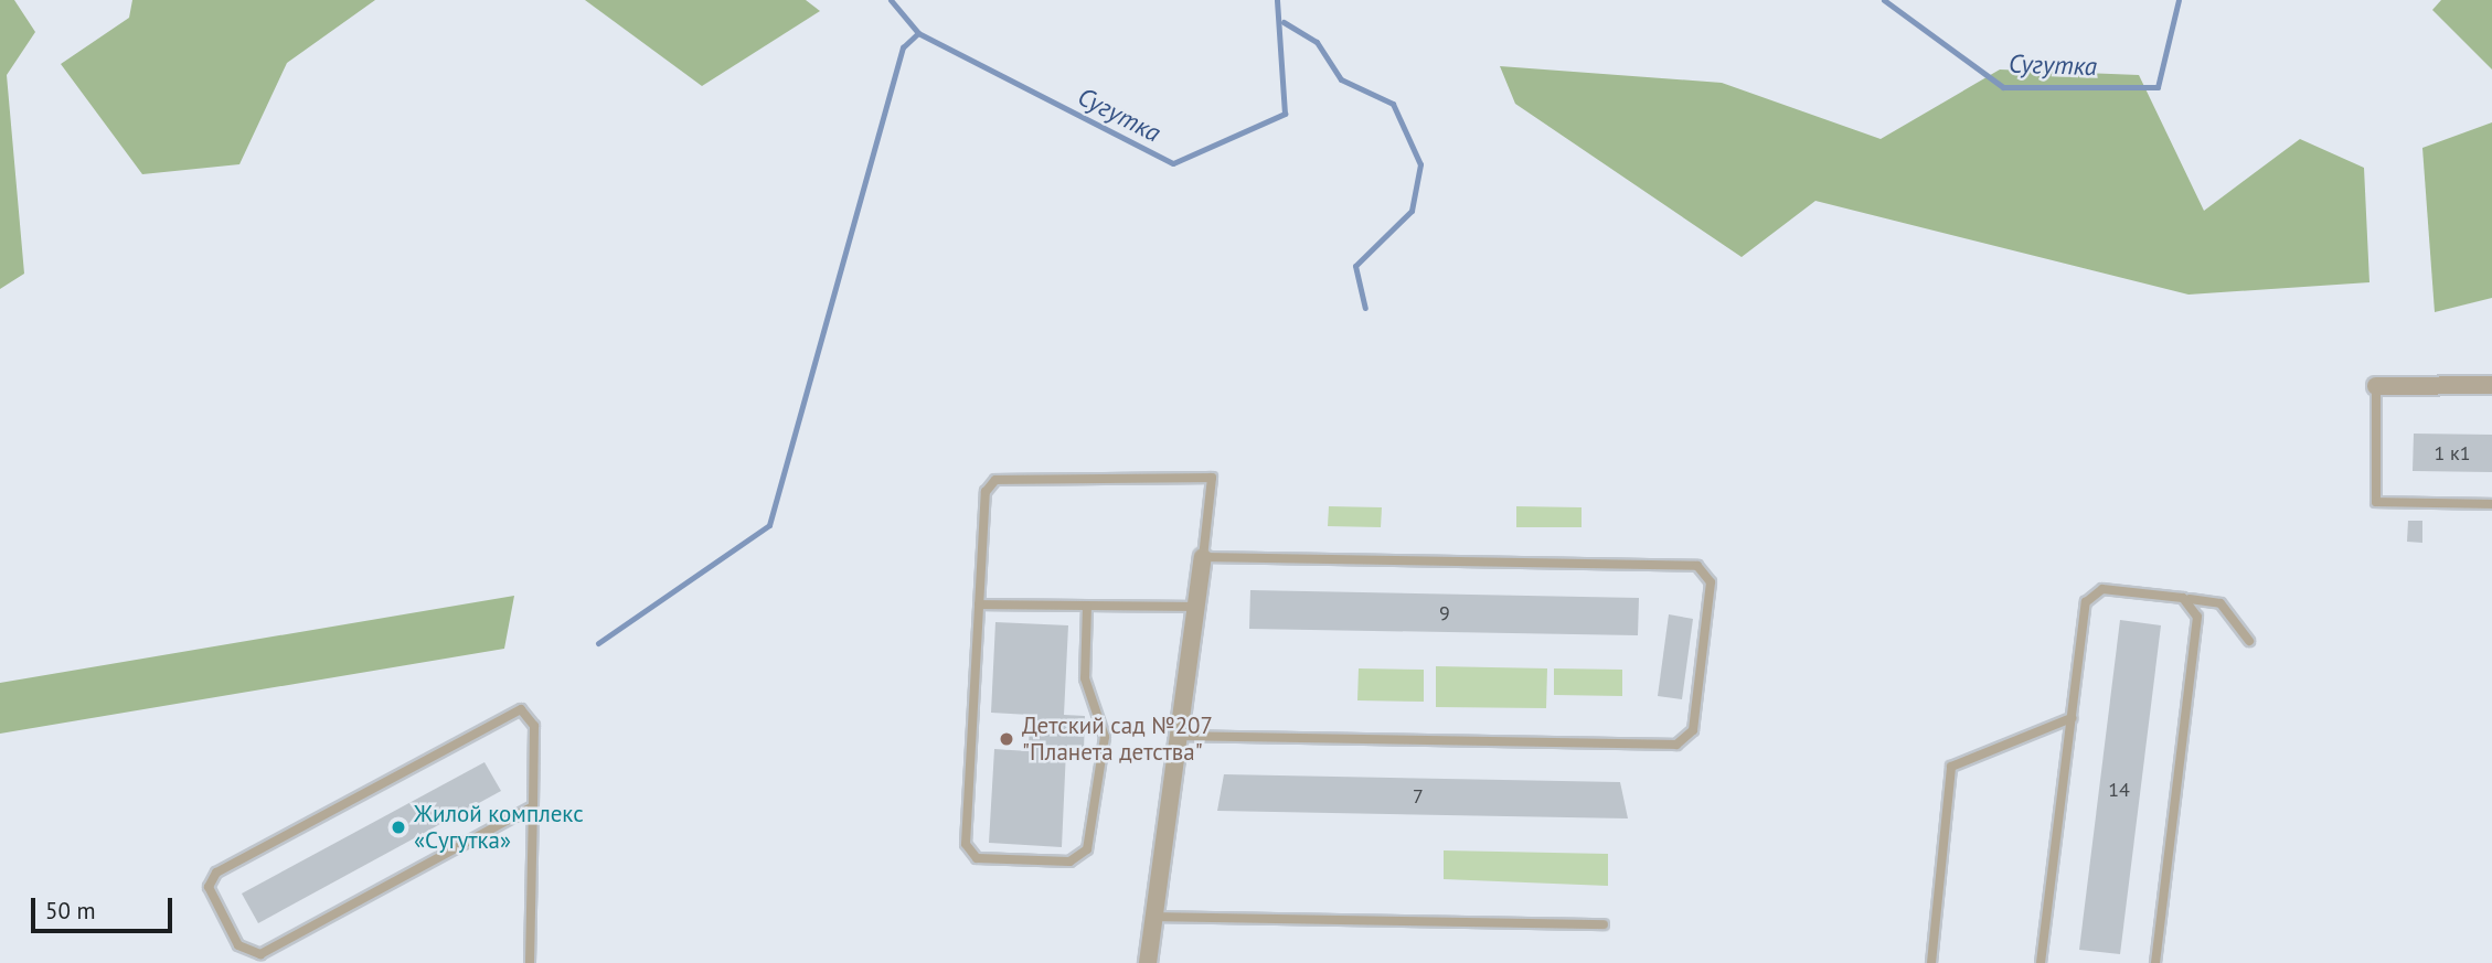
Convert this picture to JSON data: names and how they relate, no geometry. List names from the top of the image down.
{
  "water": ["Сугутка"],
  "places": ["Детский сад №207 \"Планета детства\"", "Жилой комплекс «Сугутка»"],
  "house_numbers": [
    "1 к1",
    "9",
    "14",
    "7"
  ],
  "scale_bar": "50 m"
}
